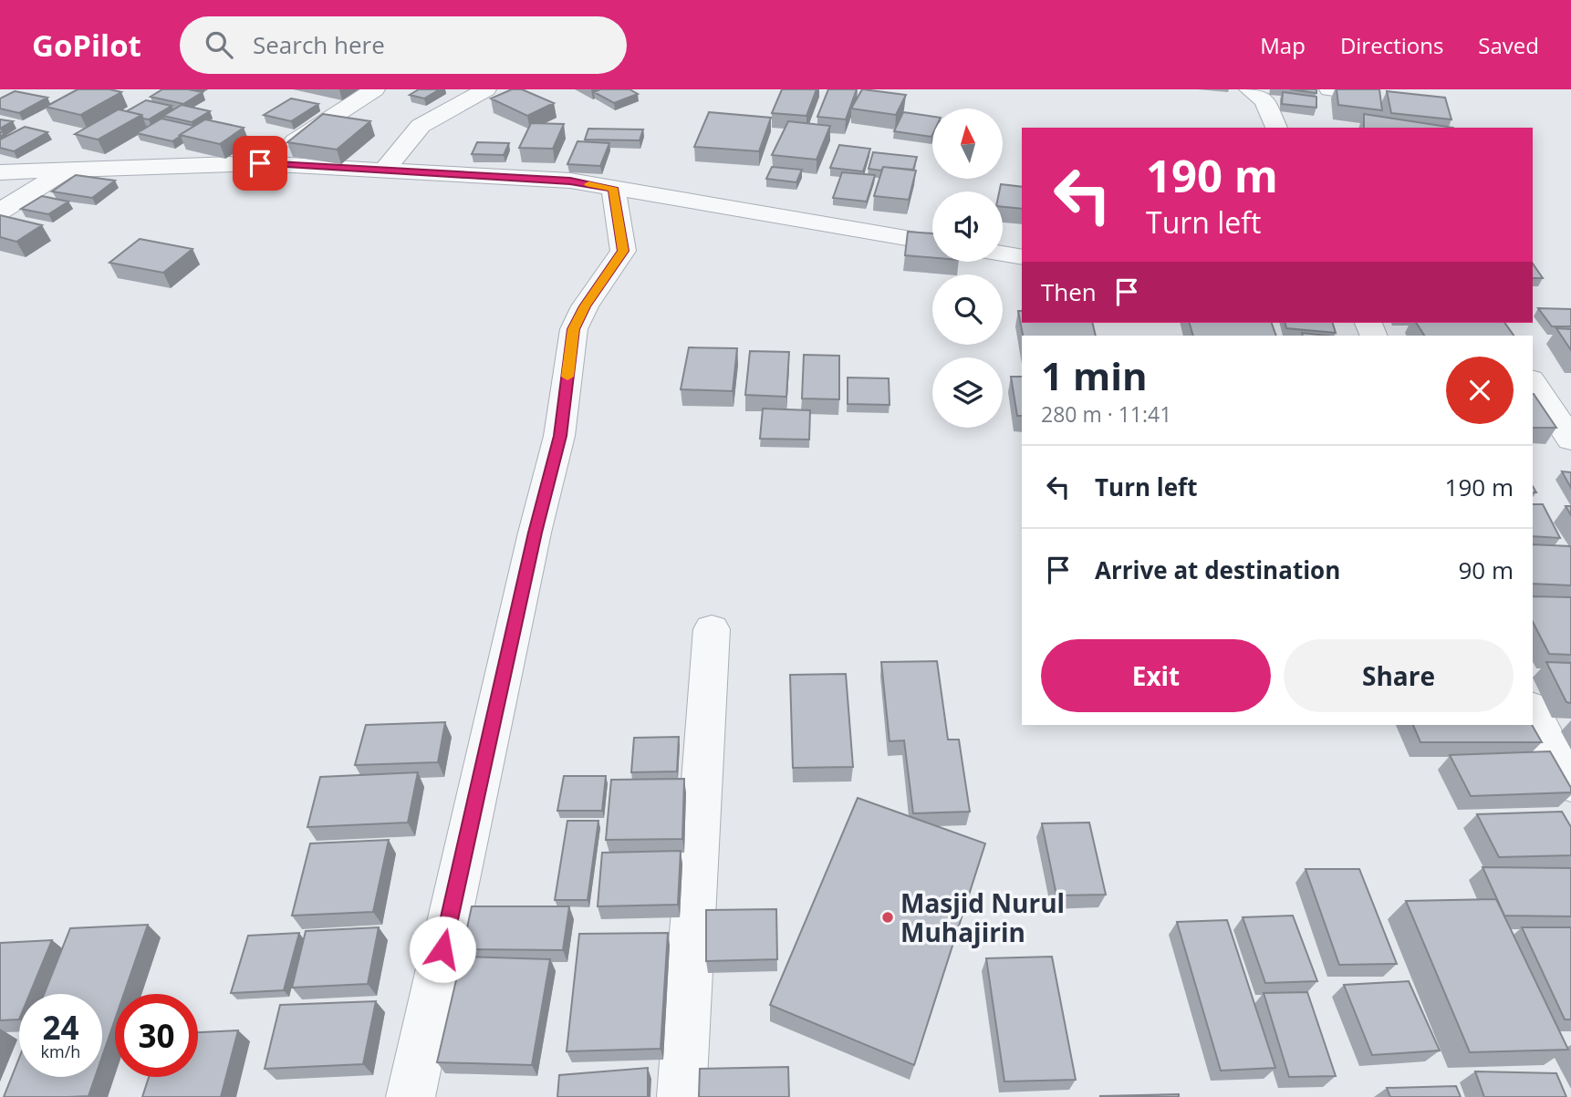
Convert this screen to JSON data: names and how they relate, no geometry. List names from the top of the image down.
{
  "places": ["Masjid Nurul Muhajirin"],
  "north": "top",
  "page": {
    "header": "GoPilot",
    "search": "Search here",
    "nav": ["Map", "Directions", "Saved"],
    "turn": ["190 m", "Turn left"],
    "then": "Then",
    "heading": ["1 min", "280 m · 11:41"],
    "list": [
      {
        "name": "Turn left",
        "value": "190 m"
      },
      {
        "name": "Arrive at destination",
        "value": "90 m"
      }
    ],
    "buttons": ["Exit", "Share"],
    "speed": "24 km/h",
    "limit": "30"
  }
}
